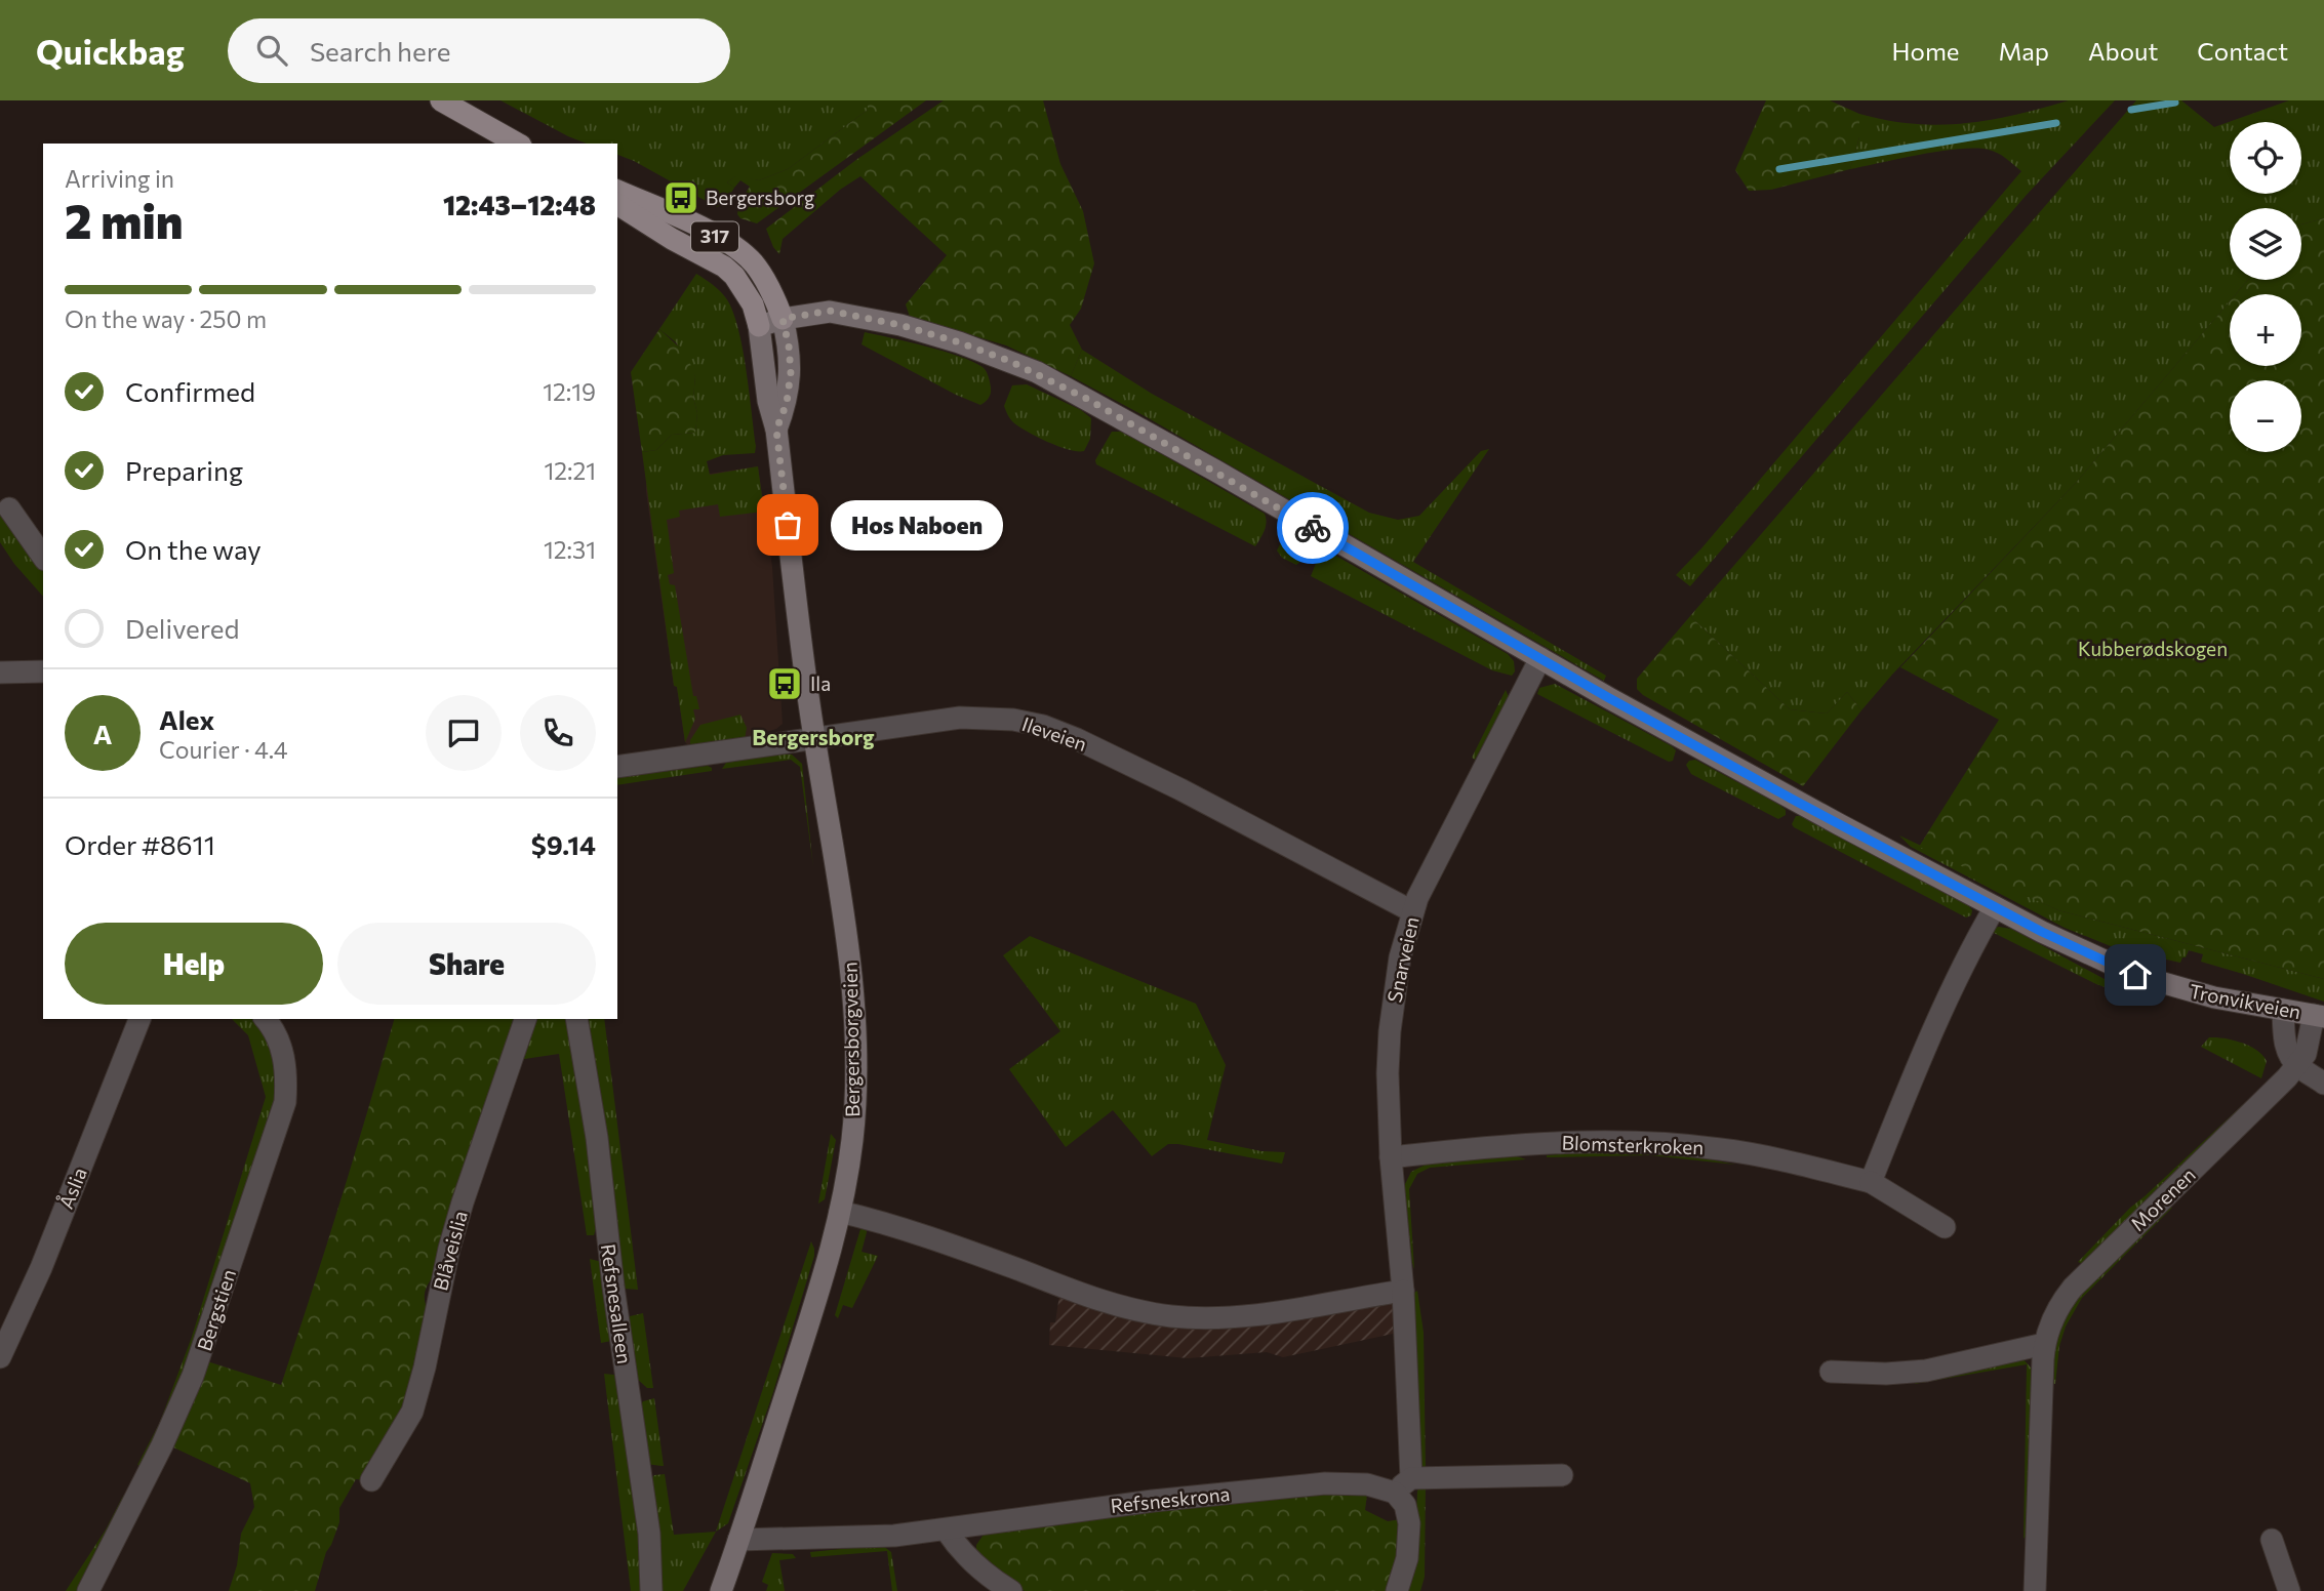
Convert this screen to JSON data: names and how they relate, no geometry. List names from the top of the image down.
{
  "streets": {
    "main road": ["317"],
    "street": [
      "Ileveien",
      "Snarveien",
      "Tronvikveien",
      "Bergersborgveien",
      "Blomsterkroken",
      "Åslia",
      "Morenen",
      "Blåveislia",
      "Refsnesalleen",
      "Bergstien",
      "Refsneskrona"
    ]
  },
  "crossings": [
    ["317", "Tronvikveien"],
    ["317", "Bergersborgveien"],
    ["Ileveien", "Snarveien"],
    ["Ileveien", "Bergersborgveien"],
    ["Snarveien", "Tronvikveien"],
    ["Snarveien", "Blomsterkroken"],
    ["Snarveien", "Refsneskrona"],
    ["Tronvikveien", "Bergersborgveien"],
    ["Bergersborgveien", "Refsneskrona"]
  ],
  "districts": ["Bergersborg"],
  "parks": ["Kubberødskogen"],
  "places": {
    "bus stop": ["Bergersborg", "Ila"],
    "other": ["Hos Naboen"]
  },
  "page": {
    "header": "Quickbag",
    "search": "Search here",
    "nav": [
      "Home",
      "Map",
      "About",
      "Contact"
    ],
    "map_buttons": ["+", "−"],
    "heading": ["2 min", "Arriving in", "12:43–12:48"],
    "panel": [
      "Alex",
      "Courier · 4.4",
      "Order #8611",
      "$9.14"
    ],
    "bar": "On the way · 250 m",
    "list": [
      ["Confirmed", "12:19"],
      ["Preparing", "12:21"],
      ["On the way", "12:31"],
      "Delivered"
    ],
    "bubble": "Hos Naboen",
    "round": "A",
    "buttons": ["Help", "Share"]
  }
}
